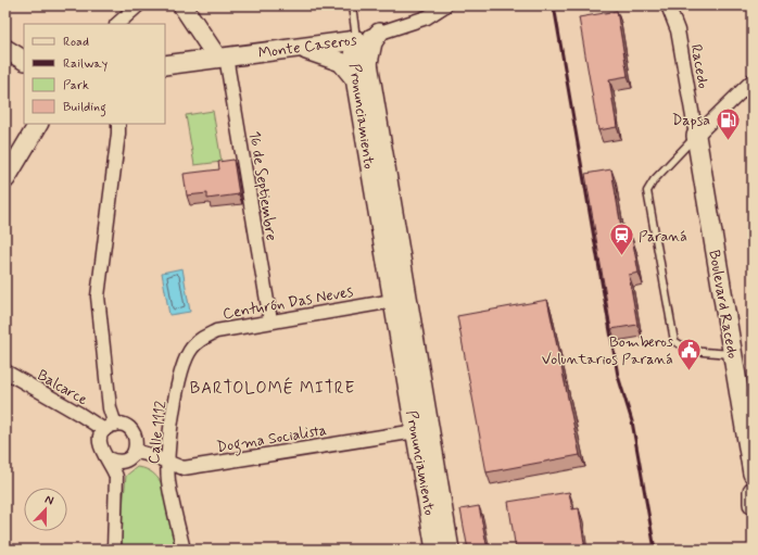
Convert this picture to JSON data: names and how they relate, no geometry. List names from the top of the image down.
{
  "streets": {
    "main road": ["Monte Caseros", "Pronunciamiento", "Boulevard Racedo"],
    "street": [
      "Racedo",
      "16 de Septiembre",
      "Centurón Das Neves",
      "Balcarce",
      "Calle 1112",
      "Dogma Socialista"
    ]
  },
  "crossings": [
    ["Monte Caseros", "Pronunciamiento"],
    ["Monte Caseros", "16 de Septiembre"],
    ["Racedo", "Boulevard Racedo"],
    ["Pronunciamiento", "Centurón Das Neves"],
    ["Pronunciamiento", "Dogma Socialista"],
    ["16 de Septiembre", "Centurón Das Neves"],
    ["Centurón Das Neves", "Calle 1112"],
    ["Balcarce", "Dogma Socialista"],
    ["Calle 1112", "Dogma Socialista"]
  ],
  "districts": ["BARTOLOMÉ MITRE"],
  "places": {
    "fuel station": ["Dapsa"],
    "station": ["Paraná"],
    "public building": ["Bomberos Voluntarios Paraná"]
  },
  "legend": [
    "Road",
    "Railway",
    "Park",
    "Building"
  ],
  "north": "top"
}
